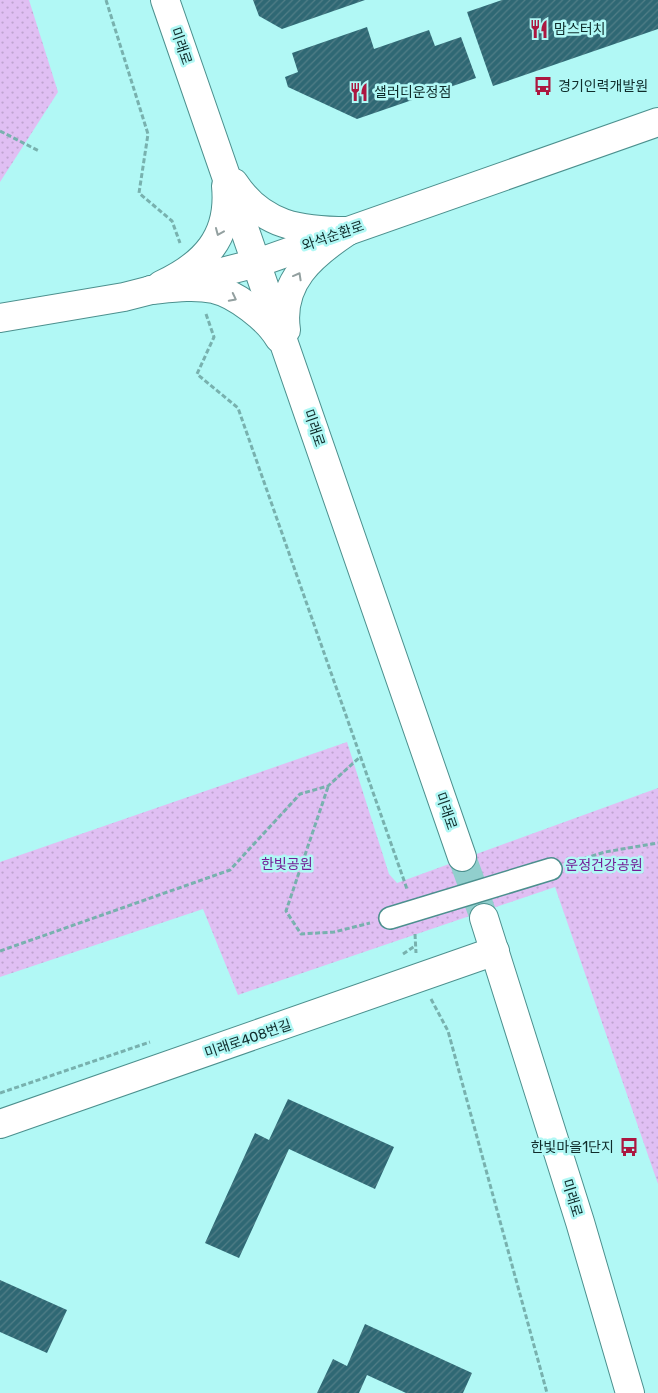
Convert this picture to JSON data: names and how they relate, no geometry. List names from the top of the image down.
{
  "streets": {
    "main road": ["미래로", "와석순환로", "미래로408번길"]
  },
  "crossings": [
    ["미래로", "와석순환로"],
    ["미래로", "미래로408번길"]
  ],
  "parks": ["한빛공원", "운정건강공원"],
  "places": {
    "restaurant": ["맘스터치", "샐러디운정점"],
    "bus stop": ["경기인력개발원", "한빛마을1단지"]
  }
}
